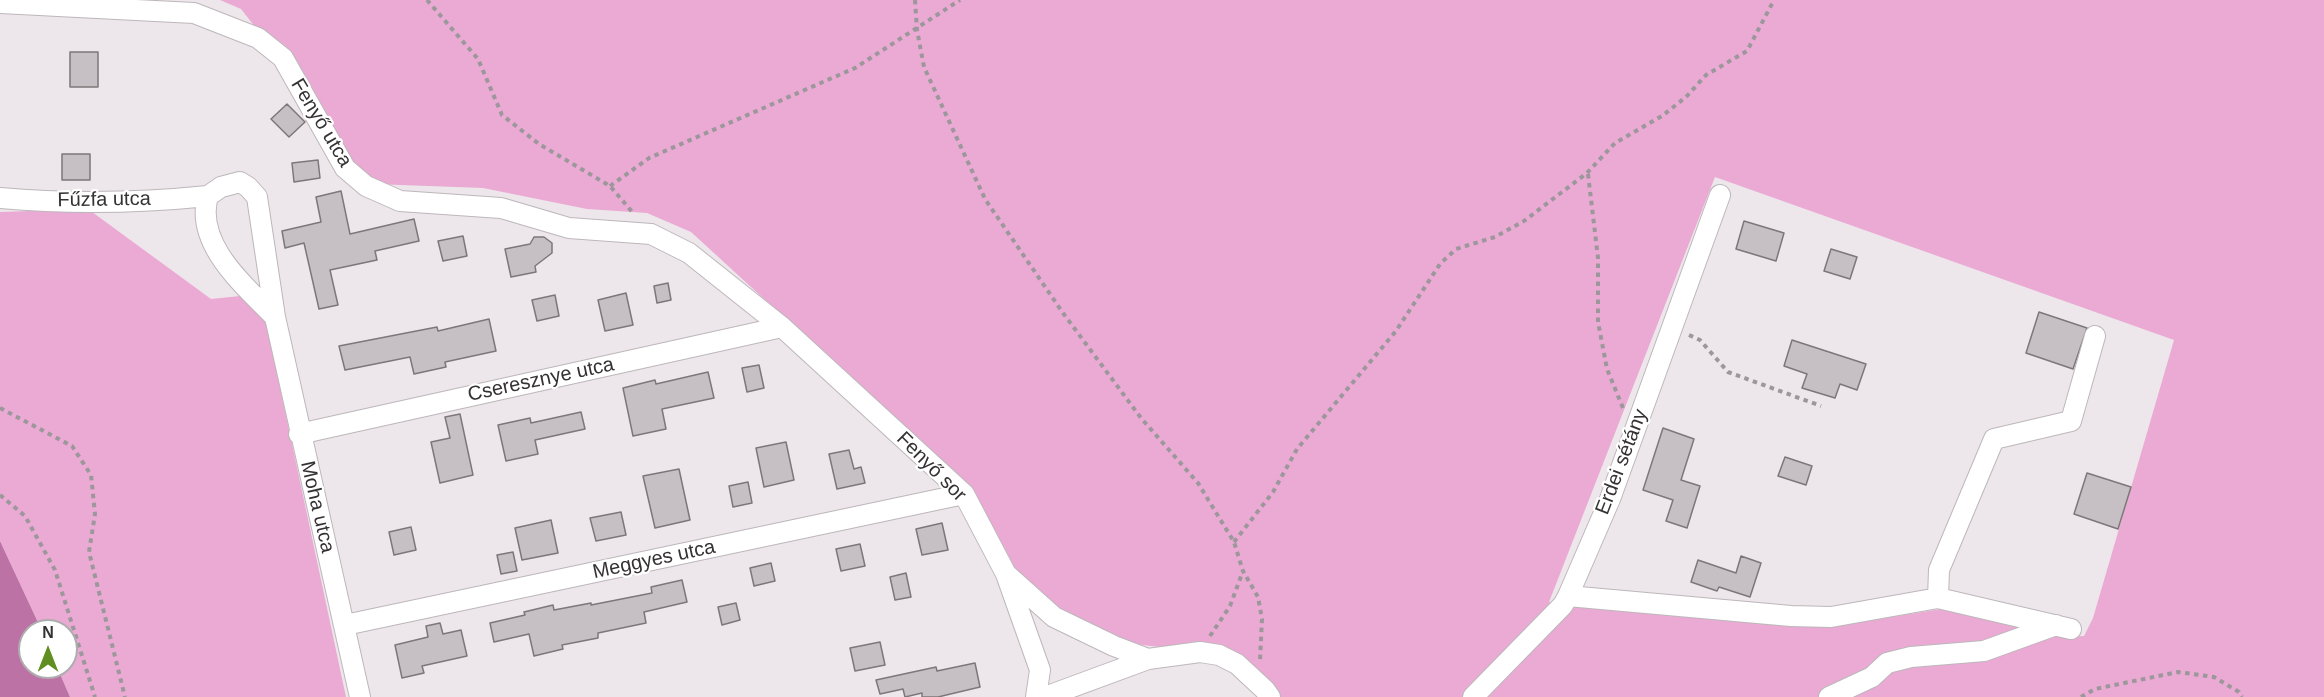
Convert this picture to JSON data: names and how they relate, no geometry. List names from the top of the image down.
{
  "streets": {
    "street": [
      "Fenyő utca",
      "Fűzfa utca",
      "Cseresznye utca",
      "Erdei sétány",
      "Fenyő sor",
      "Moha utca",
      "Meggyes utca"
    ]
  },
  "crossings": [
    ["Fenyő utca", "Fenyő sor"],
    ["Fűzfa utca", "Moha utca"],
    ["Cseresznye utca", "Fenyő sor"],
    ["Cseresznye utca", "Moha utca"],
    ["Fenyő sor", "Meggyes utca"],
    ["Moha utca", "Meggyes utca"]
  ],
  "north": "top"
}
